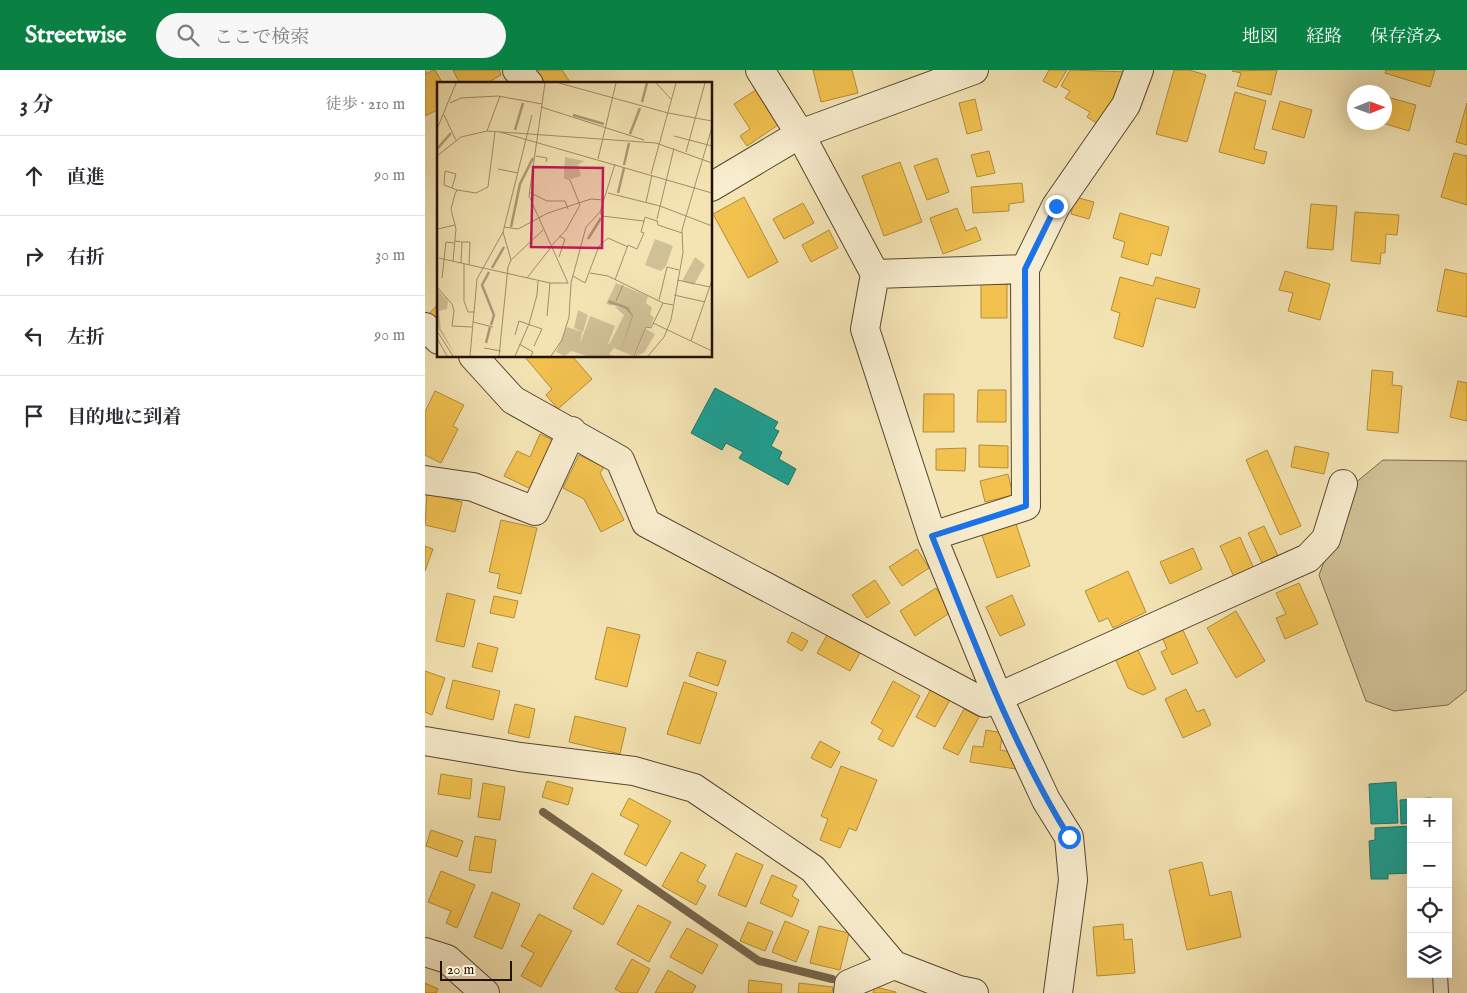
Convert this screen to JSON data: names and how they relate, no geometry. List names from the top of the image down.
{
  "scale_bar": "20 m",
  "north": "right",
  "page": {
    "header": "Streetwise",
    "search": "ここで検索",
    "nav": ["地図", "経路", "保存済み"],
    "heading": ["3 分", "徒歩 · 210 m"],
    "list": [
      ["直進", "90 m"],
      ["右折", "30 m"],
      ["左折", "90 m"],
      "目的地に到着"
    ],
    "map_buttons": ["+", "−"],
    "scale": "20 m"
  }
}
